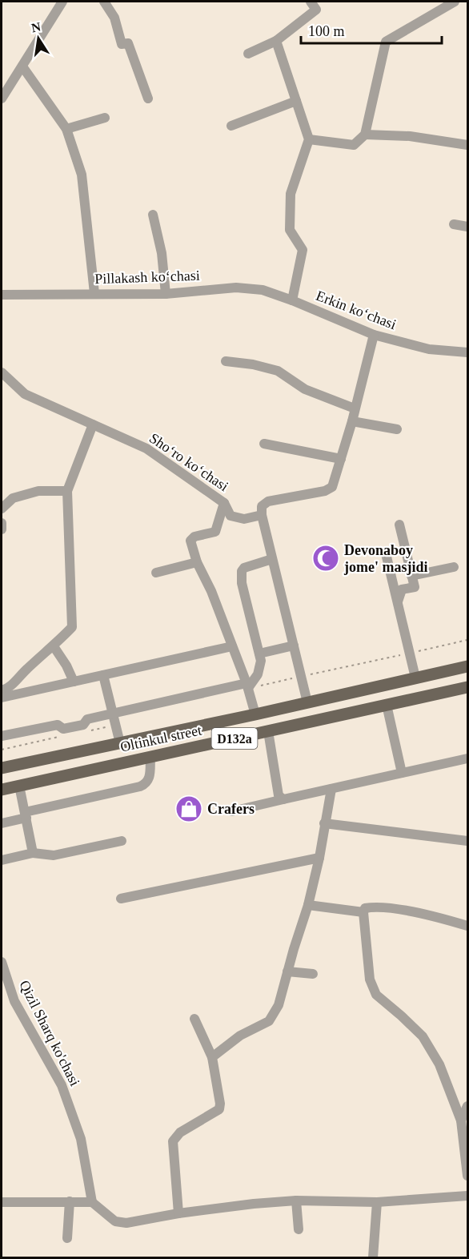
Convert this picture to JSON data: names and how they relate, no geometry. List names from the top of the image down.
{
  "streets": {
    "main road": ["Oltinkul street", "D132a"],
    "street": [
      "Pillakash koʻchasi",
      "Erkin koʻchasi",
      "Shoʻro koʻchasi",
      "Qizil Sharq ko'chasi"
    ]
  },
  "crossings": [
    ["Pillakash koʻchasi", "Erkin koʻchasi"],
    ["Shoʻro koʻchasi", "Oltinkul street"]
  ],
  "places": {
    "mosque": ["Devonaboy jome' masjidi"],
    "shop": ["Crafers"]
  },
  "scale_bar": "100 m",
  "north": "top"
}
